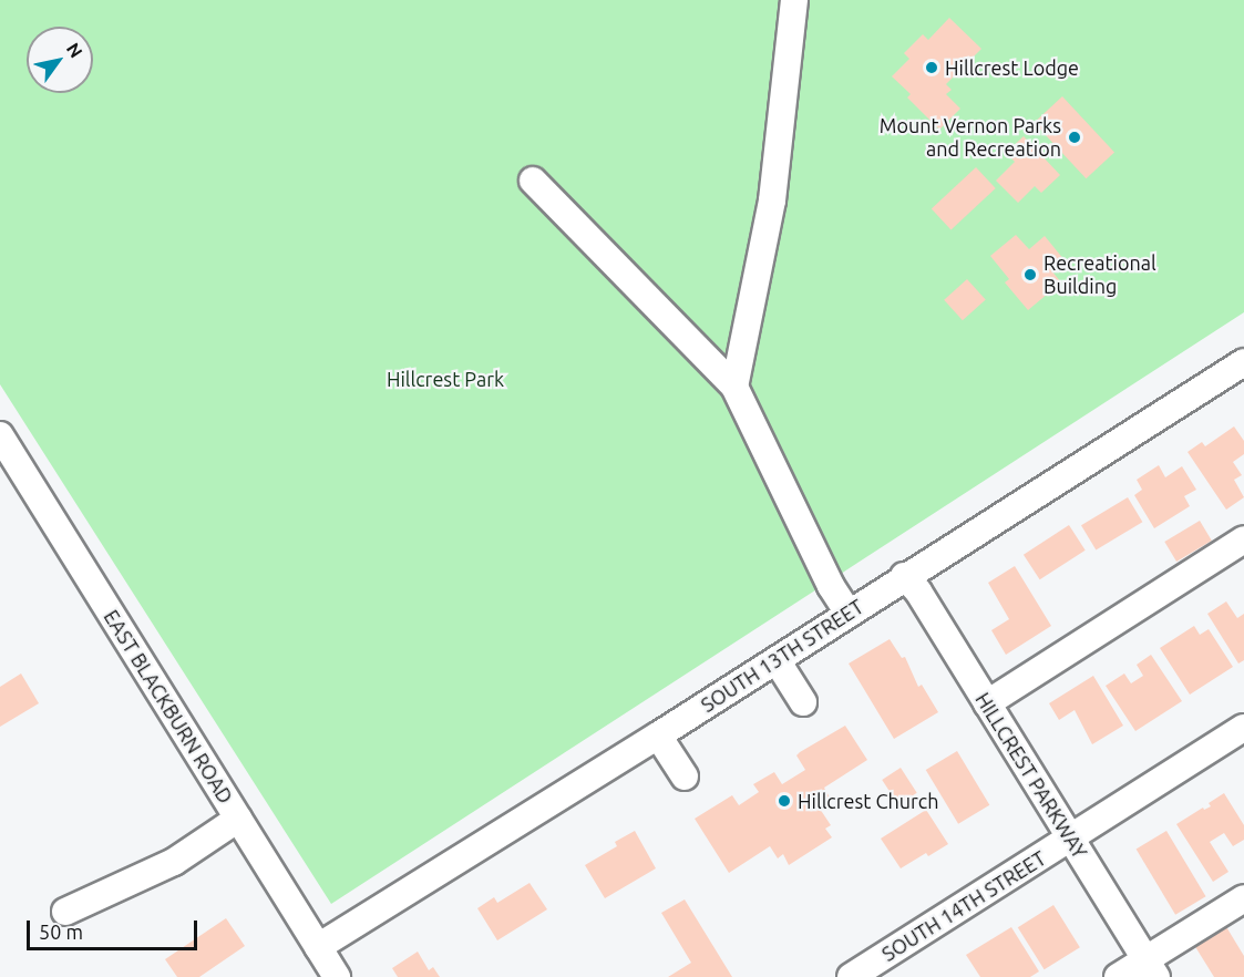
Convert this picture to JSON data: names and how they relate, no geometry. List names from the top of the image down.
{
  "streets": {
    "street": [
      "SOUTH 13TH STREET",
      "EAST BLACKBURN ROAD",
      "HILLCREST PARKWAY",
      "SOUTH 14TH STREET"
    ]
  },
  "crossings": [
    ["SOUTH 13TH STREET", "EAST BLACKBURN ROAD"],
    ["SOUTH 13TH STREET", "HILLCREST PARKWAY"],
    ["HILLCREST PARKWAY", "SOUTH 14TH STREET"]
  ],
  "parks": ["Hillcrest Park"],
  "places": [
    "Hillcrest Lodge",
    "Mount Vernon Parks and Recreation",
    "Recreational Building",
    "Hillcrest Church"
  ],
  "scale_bar": "50 m",
  "north": "top right"
}
